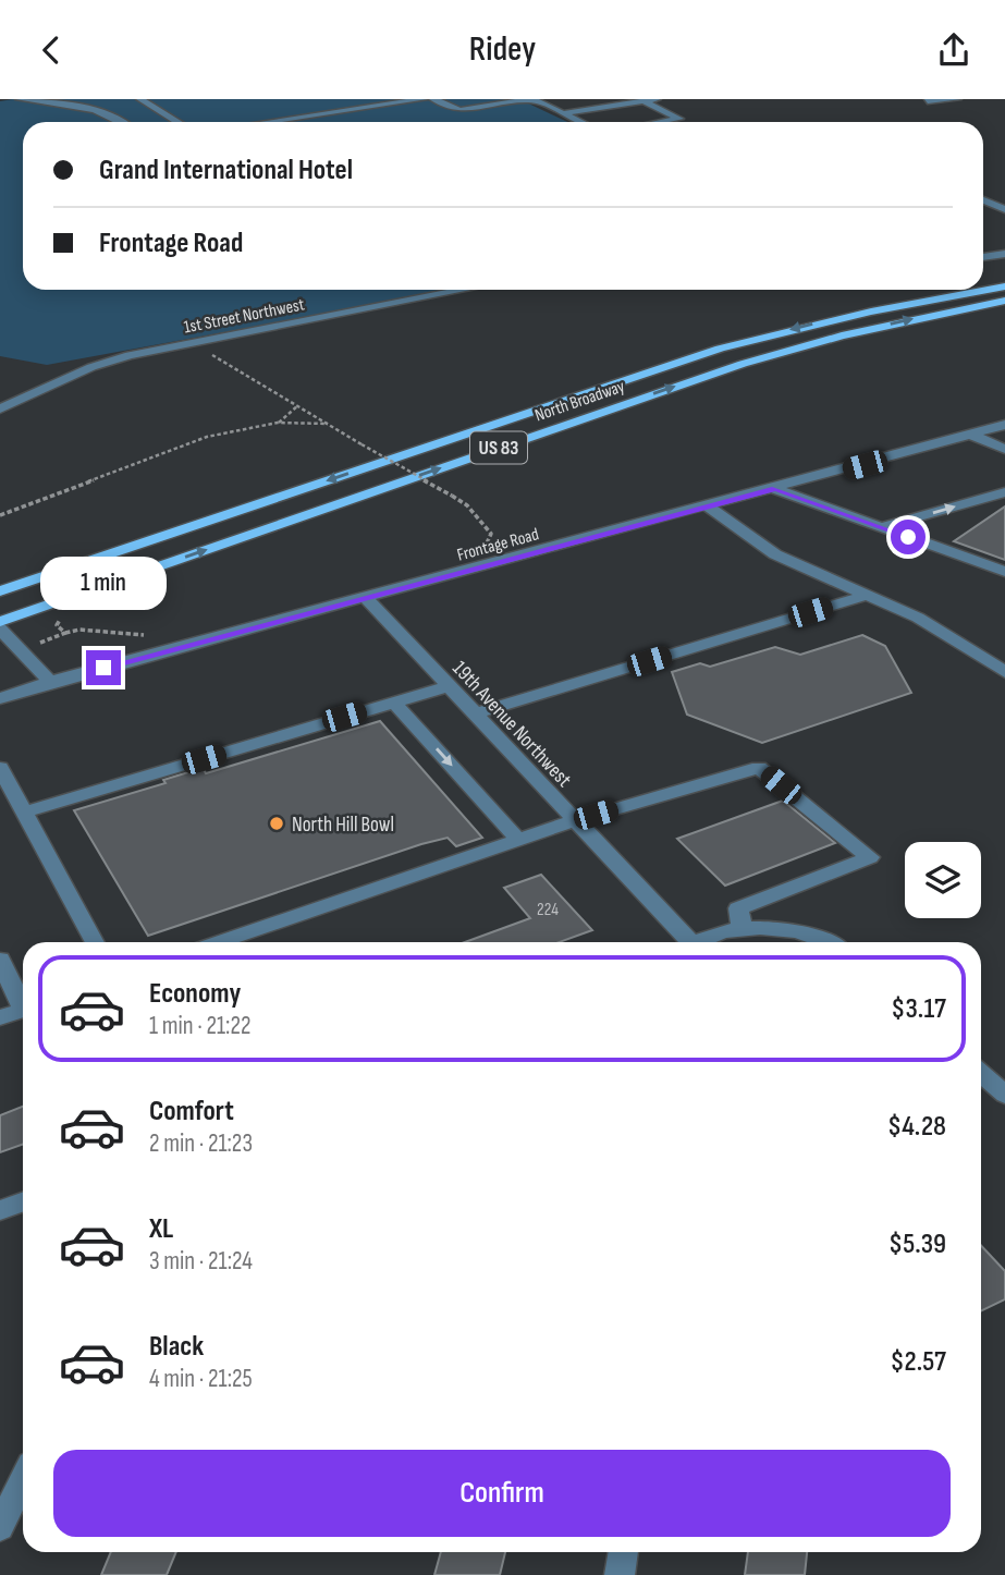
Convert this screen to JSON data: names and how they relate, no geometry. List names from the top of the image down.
{
  "streets": {
    "main road": ["North Broadway", "US 83"],
    "street": ["1st Street Northwest", "Frontage Road", "19th Avenue Northwest"]
  },
  "crossings": [
    ["Frontage Road", "19th Avenue Northwest"]
  ],
  "places": ["North Hill Bowl"],
  "house_numbers": ["224"],
  "page": {
    "header": "Ridey",
    "banner": ["Grand International Hotel", "Frontage Road"],
    "bubble": "1 min",
    "list": [
      {
        "name": "Economy",
        "note": "1 min · 21:22",
        "value": "$3.17"
      },
      {
        "name": "Comfort",
        "note": "2 min · 21:23",
        "value": "$4.28"
      },
      {
        "name": "XL",
        "note": "3 min · 21:24",
        "value": "$5.39"
      },
      {
        "name": "Black",
        "note": "4 min · 21:25",
        "value": "$2.57"
      }
    ],
    "buttons": "Confirm"
  }
}
